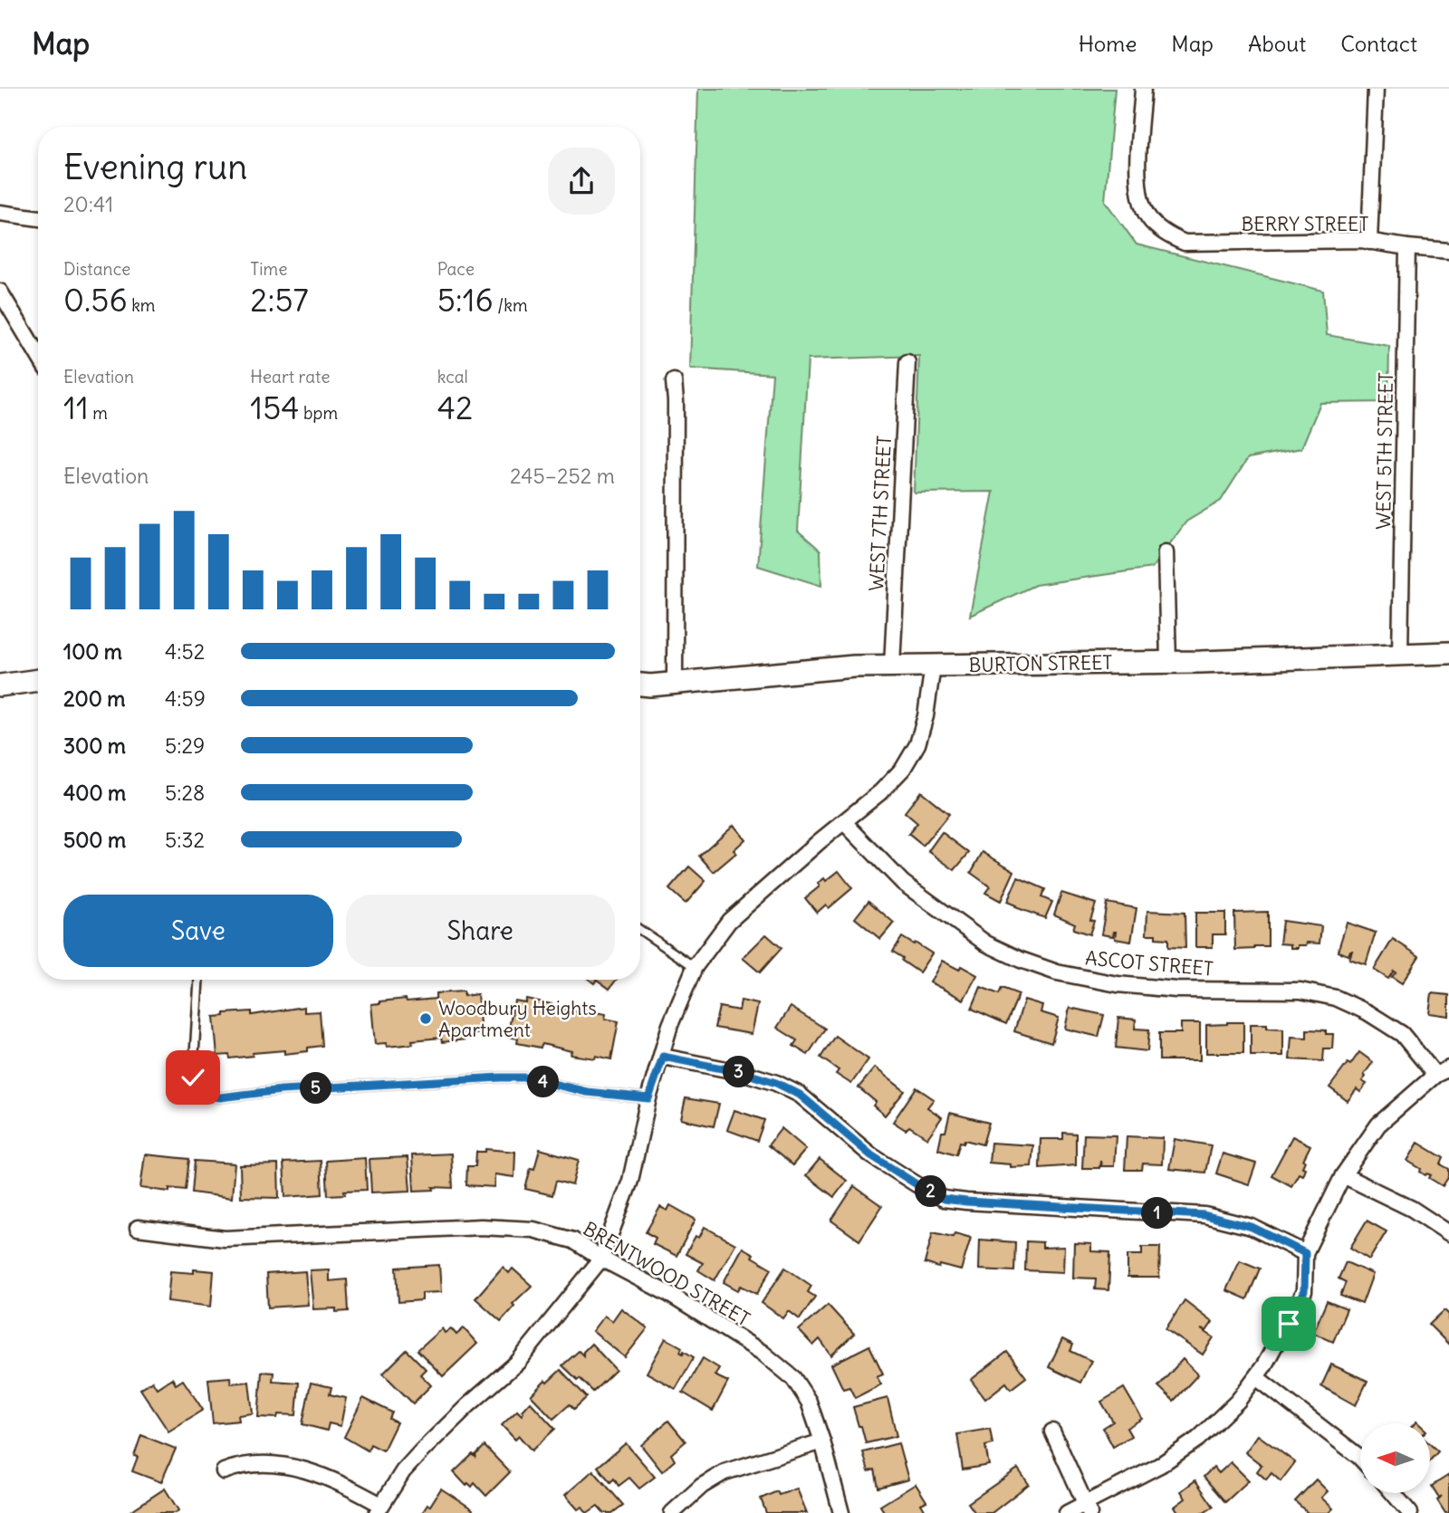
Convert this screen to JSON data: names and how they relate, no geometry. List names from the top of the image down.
{
  "streets": {
    "street": [
      "BERRY STREET",
      "WEST 5TH STREET",
      "WEST 7TH STREET",
      "BURTON STREET",
      "ASCOT STREET",
      "BRENTWOOD STREET"
    ]
  },
  "crossings": [
    ["BERRY STREET", "WEST 5TH STREET"],
    ["WEST 5TH STREET", "BURTON STREET"],
    ["WEST 7TH STREET", "BURTON STREET"]
  ],
  "places": ["Woodbury Heights Apartment"],
  "north": "left",
  "page": {
    "header": "Map",
    "nav": [
      "Home",
      "Map",
      "About",
      "Contact"
    ],
    "heading": ["Evening run", "20:41"],
    "stats": [
      ["Distance", "0.56 km"],
      ["Time", "2:57"],
      ["Pace", "5:16 /km"],
      ["Elevation", "11 m"],
      ["Heart rate", "154 bpm"],
      ["kcal", "42"]
    ],
    "chart": ["Elevation", "245–252 m"],
    "list": [
      {
        "name": "100 m",
        "note": "4:52"
      },
      {
        "name": "200 m",
        "note": "4:59"
      },
      {
        "name": "300 m",
        "note": "5:29"
      },
      {
        "name": "400 m",
        "note": "5:28"
      },
      {
        "name": "500 m",
        "note": "5:32"
      }
    ],
    "buttons": ["Save", "Share"],
    "pins": [
      "3",
      "4",
      "5",
      "2",
      "1"
    ]
  }
}
